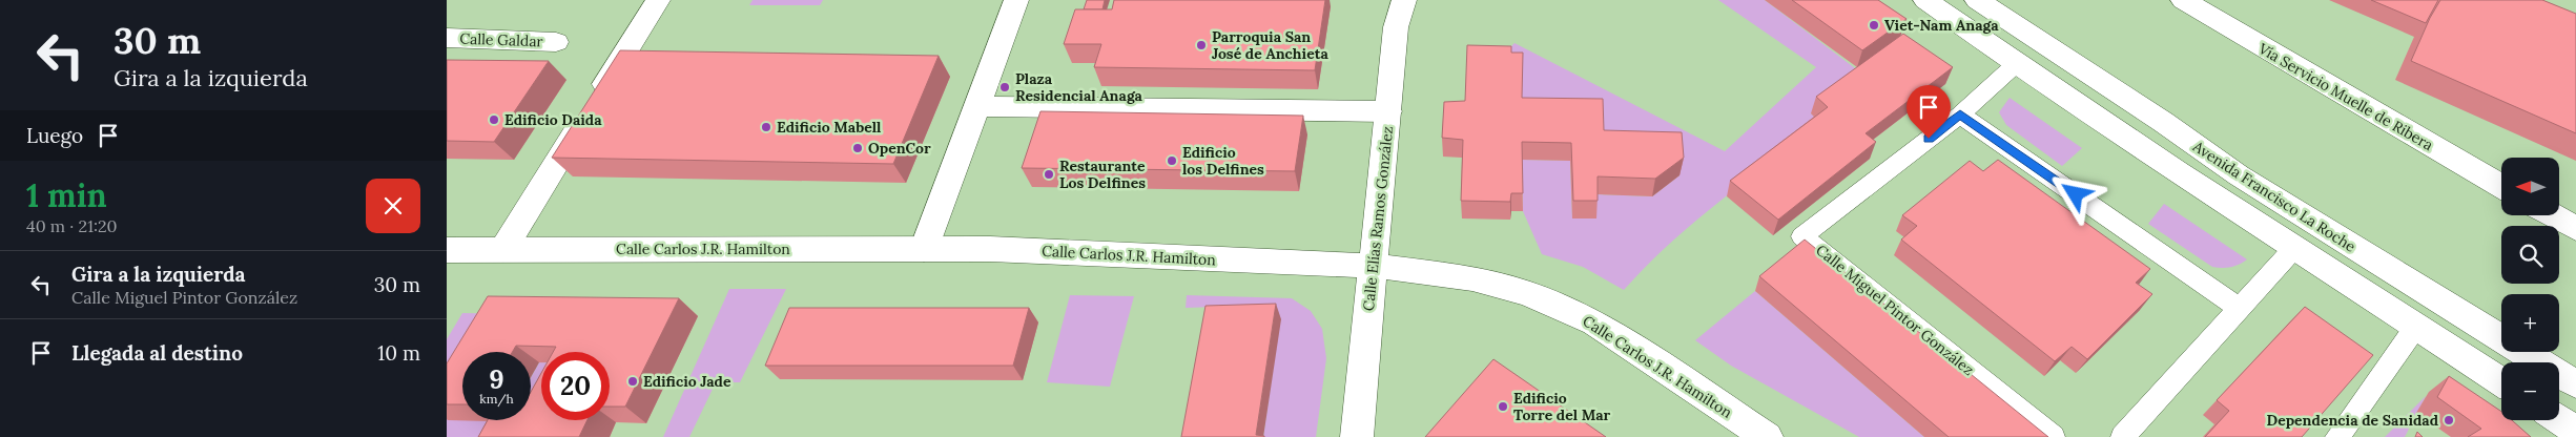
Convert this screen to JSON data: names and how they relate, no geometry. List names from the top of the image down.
{
  "streets": {
    "street": [
      "Calle Galdar",
      "Vía Servicio Muelle de Ribera",
      "Avenida Francisco La Roche",
      "Calle Elías Ramos González",
      "Calle Carlos J.R. Hamilton"
    ],
    "lane": ["Calle Miguel Pintor González"]
  },
  "crossings": [
    ["Calle Elías Ramos González", "Calle Carlos J.R. Hamilton"]
  ],
  "places": [
    "Viet-Nam Anaga",
    "Parroquia San José de Anchieta",
    "Plaza Residencial Anaga",
    "Edificio Daida",
    "Edificio Mabell",
    "OpenCor",
    "Edificio los Delfines",
    "Restaurante Los Delfines",
    "Edificio Jade",
    "Edificio Torre del Mar",
    "Dependencia de Sanidad"
  ],
  "north": "left",
  "page": {
    "turn": ["30 m", "Gira a la izquierda"],
    "then": "Luego",
    "map_buttons": ["+", "−"],
    "heading": ["1 min", "40 m · 21:20"],
    "list": [
      {
        "name": "Gira a la izquierda",
        "note": "Calle Miguel Pintor González",
        "value": "30 m"
      },
      {
        "name": "Llegada al destino",
        "value": "10 m"
      }
    ],
    "speed": "9 km/h",
    "limit": "20"
  }
}
